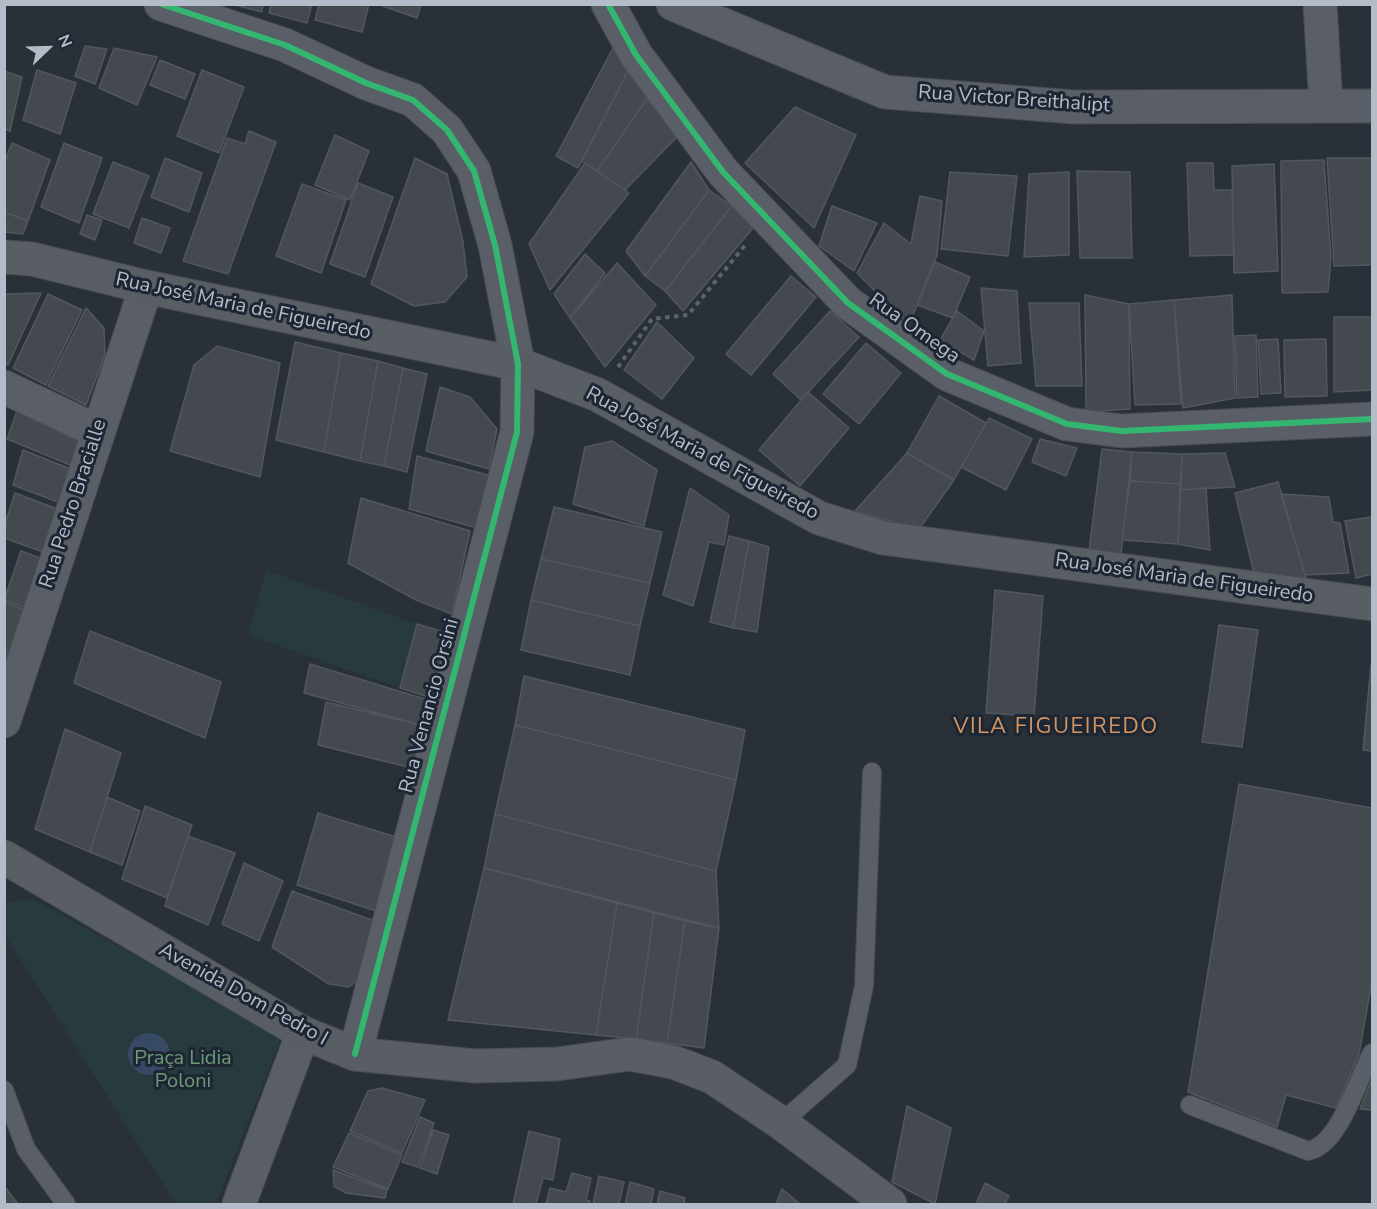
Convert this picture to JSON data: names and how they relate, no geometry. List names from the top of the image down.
{
  "streets": {
    "main road": ["Rua José Maria de Figueiredo", "Avenida Dom Pedro I"],
    "street": [
      "Rua Victor Breithalipt",
      "Rua Omega",
      "Rua Pedro Bracialle",
      "Rua Venancio Orsini"
    ]
  },
  "crossings": [
    ["Rua José Maria de Figueiredo", "Rua Pedro Bracialle"],
    ["Rua José Maria de Figueiredo", "Rua Venancio Orsini"],
    ["Rua Venancio Orsini", "Avenida Dom Pedro I"]
  ],
  "districts": ["VILA FIGUEIREDO"],
  "parks": ["Praça Lidia Poloni"],
  "north": "top right"
}
